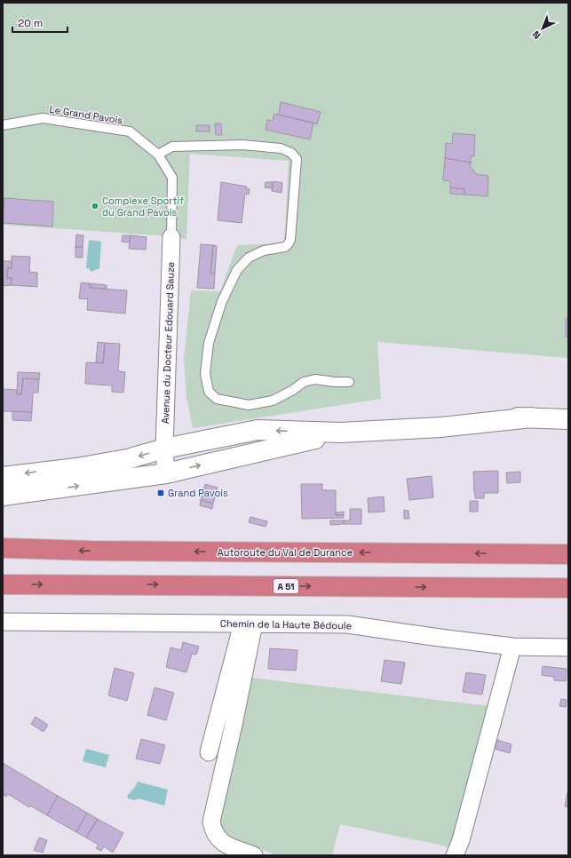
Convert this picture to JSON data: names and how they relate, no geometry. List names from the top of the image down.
{
  "streets": {
    "highway": ["Autoroute du Val de Durance", "A 51"],
    "street": ["Avenue du Docteur Edouard Sauze", "Chemin de la Haute Bédoule"],
    "lane": ["Le Grand Pavois"]
  },
  "crossings": [
    ["Le Grand Pavois", "Avenue du Docteur Edouard Sauze"]
  ],
  "places": {
    "other": ["Complexe Sportif du Grand Pavois"],
    "transit": ["Grand Pavois"]
  },
  "scale_bar": "20 m",
  "north": "bottom left"
}
